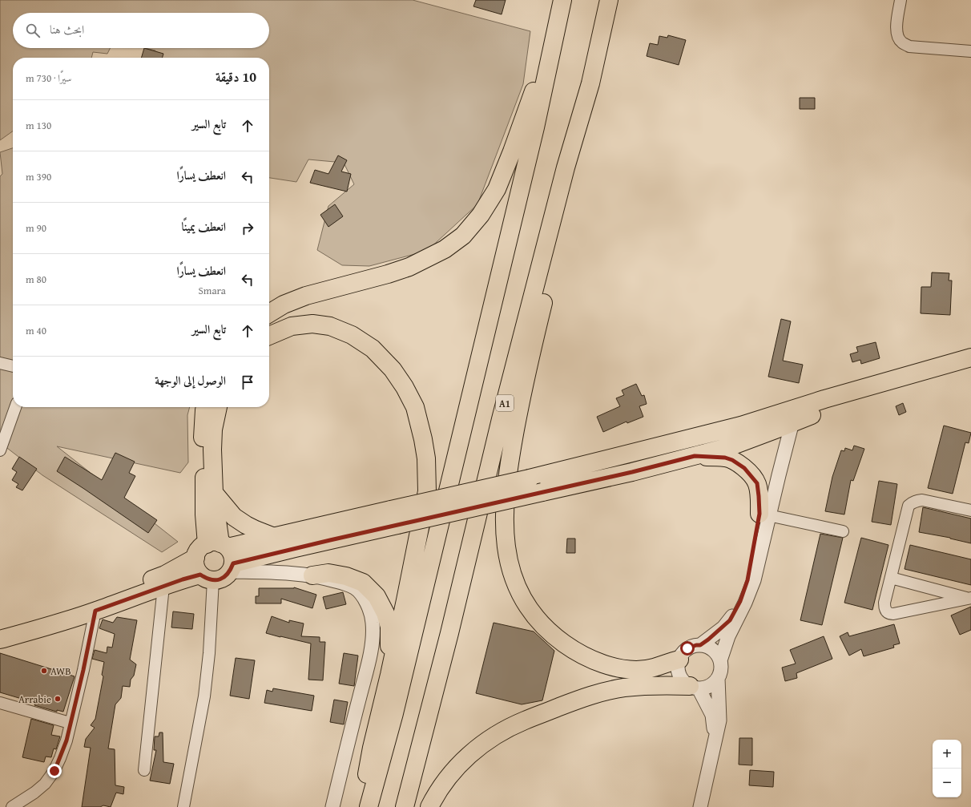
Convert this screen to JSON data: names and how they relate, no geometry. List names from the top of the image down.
{
  "streets": {
    "main road": ["A1"]
  },
  "places": ["AWB", "Arrabie"],
  "page": {
    "search": "ابحث هنا",
    "heading": ["10 دقيقة", "سيرًا · 730 m"],
    "list": [
      ["تابع السير", "130 m"],
      ["انعطف يسارًا", "390 m"],
      ["انعطف يمينًا", "90 m"],
      ["انعطف يسارًا", "Smara", "80 m"],
      ["تابع السير", "40 m"],
      "الوصول إلى الوجهة"
    ],
    "map_buttons": ["+", "−"]
  }
}
